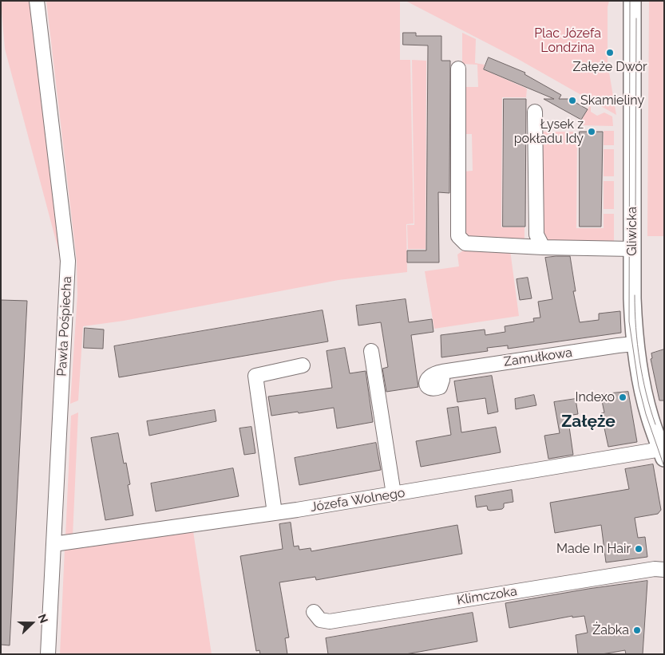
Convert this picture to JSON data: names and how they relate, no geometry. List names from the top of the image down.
{
  "streets": {
    "street": [
      "Gliwicka",
      "Pawła Pośpiecha",
      "Zamułkowa",
      "Józefa Wolnego",
      "Klimczoka"
    ]
  },
  "crossings": [
    ["Gliwicka", "Zamułkowa"],
    ["Gliwicka", "Józefa Wolnego"],
    ["Pawła Pośpiecha", "Józefa Wolnego"]
  ],
  "districts": ["Załęże"],
  "parks": ["Plac Józefa Londzina"],
  "places": [
    "Załęże Dwór",
    "Skamieliny",
    "Łysek z pokładu Idy",
    "Indexo",
    "Made In Hair",
    "Żabka"
  ],
  "north": "right"
}
